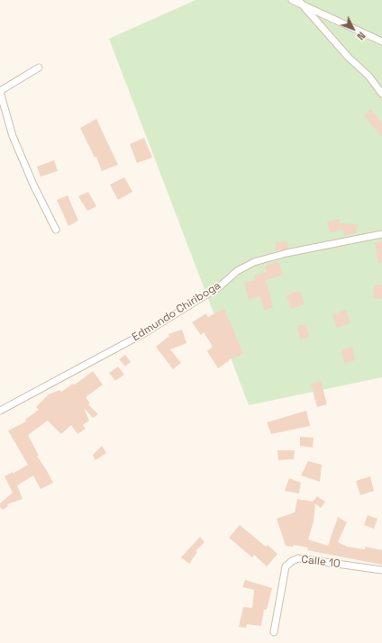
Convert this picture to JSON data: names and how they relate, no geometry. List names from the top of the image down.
{
  "streets": {
    "street": ["Edmundo Chiriboga", "Calle 10"]
  },
  "north": "bottom right"
}
